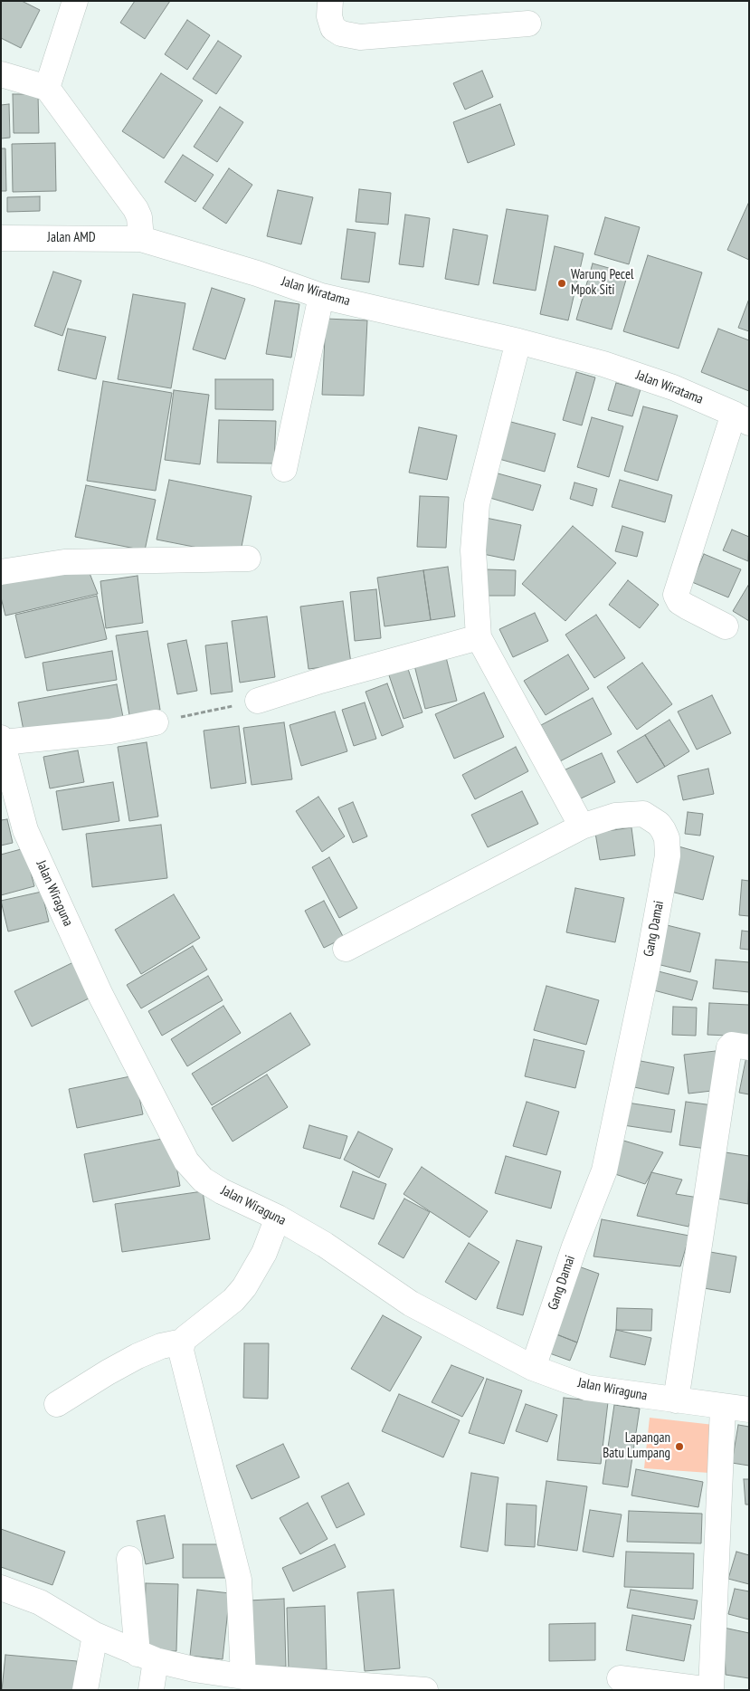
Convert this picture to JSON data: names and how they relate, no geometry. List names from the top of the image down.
{
  "streets": {
    "street": [
      "Jalan AMD",
      "Jalan Wiratama",
      "Jalan Wiraguna",
      "Gang Damai"
    ]
  },
  "crossings": [
    ["Jalan AMD", "Jalan Wiratama"],
    ["Jalan Wiraguna", "Gang Damai"]
  ],
  "places": ["Warung Pecel Mpok Siti", "Lapangan Batu Lumpang"]
}
